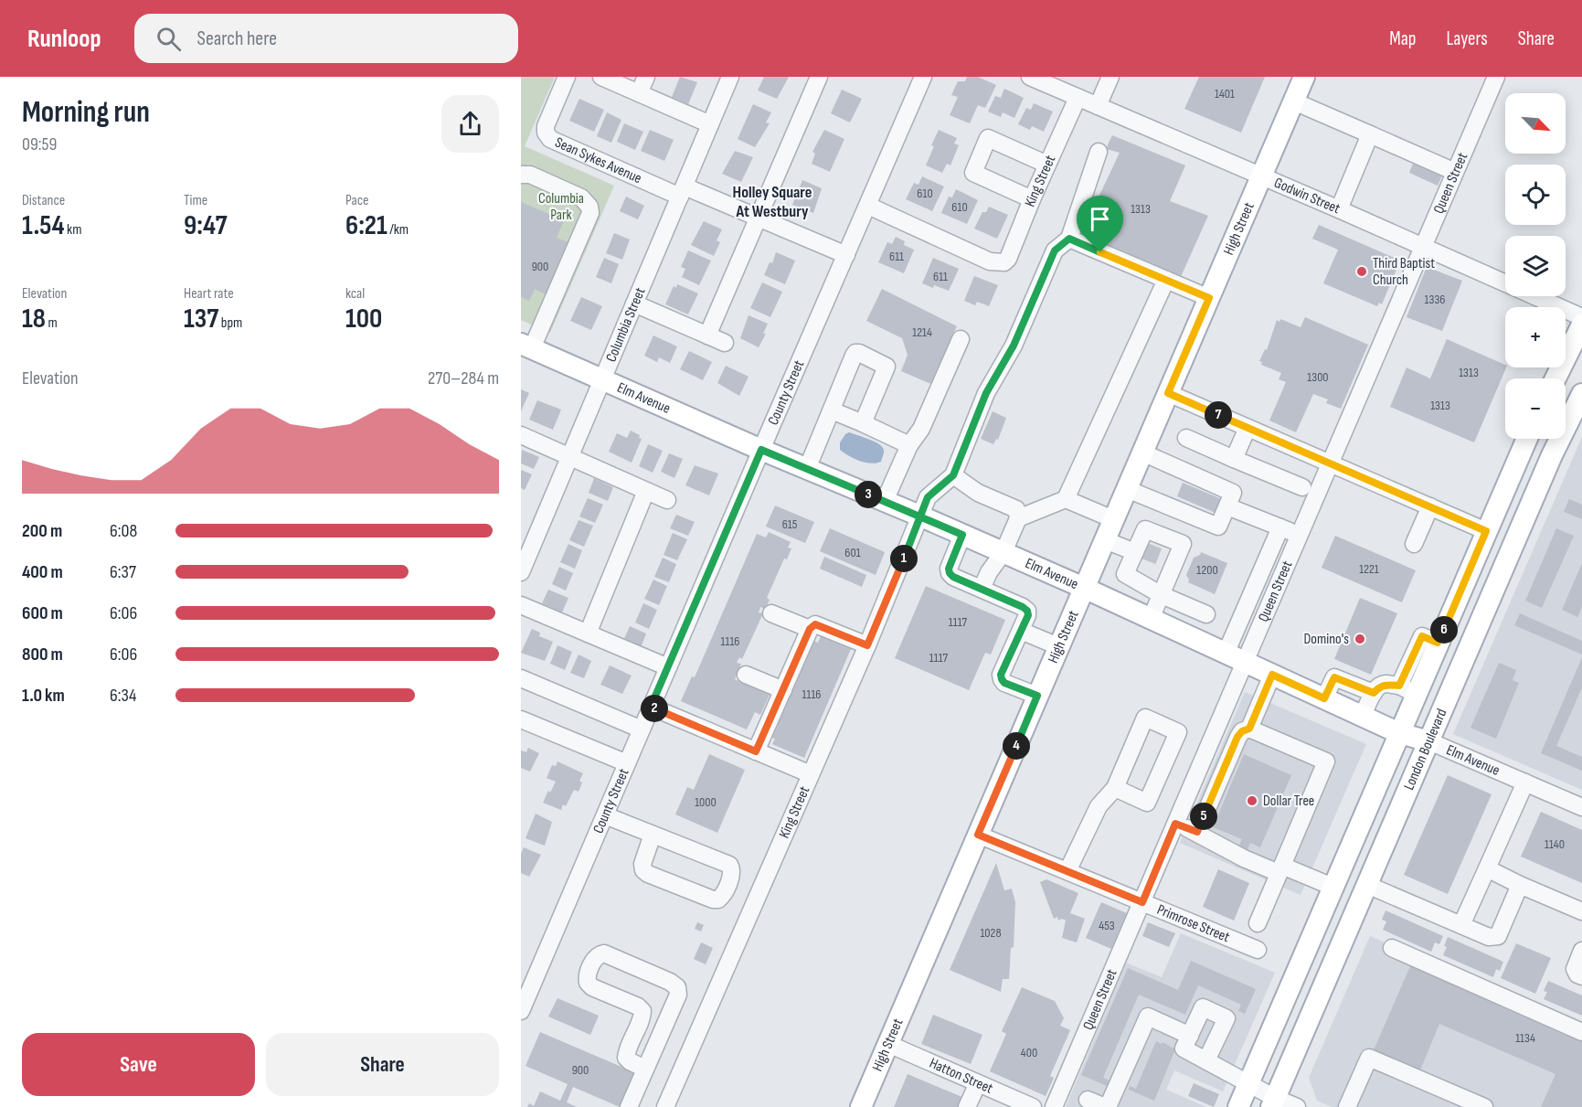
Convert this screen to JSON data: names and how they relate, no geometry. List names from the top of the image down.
{
  "streets": {
    "main road": ["High Street", "Elm Avenue", "London Boulevard"],
    "street": [
      "Sean Sykes Avenue",
      "King Street",
      "Queen Street",
      "Godwin Street",
      "Columbia Street",
      "County Street",
      "Primrose Street",
      "Hatton Street"
    ]
  },
  "crossings": [
    ["Sean Sykes Avenue", "Columbia Street"],
    ["Sean Sykes Avenue", "County Street"],
    ["King Street", "Godwin Street"],
    ["King Street", "County Street"],
    ["King Street", "Elm Avenue"],
    ["Queen Street", "Godwin Street"],
    ["Queen Street", "Elm Avenue"],
    ["Queen Street", "Primrose Street"],
    ["Godwin Street", "High Street"],
    ["High Street", "Elm Avenue"],
    ["High Street", "Primrose Street"],
    ["High Street", "Hatton Street"],
    ["Columbia Street", "Elm Avenue"],
    ["County Street", "Elm Avenue"],
    ["Elm Avenue", "London Boulevard"]
  ],
  "districts": ["Holley Square At Westbury"],
  "parks": ["Columbia Park"],
  "places": ["Third Baptist Church", "Domino's", "Dollar Tree"],
  "house_numbers": [
    "1401",
    "610",
    "610",
    "1313",
    "611",
    "900",
    "611",
    "1336",
    "1214",
    "1313",
    "1300",
    "1313",
    "615",
    "601",
    "1221",
    "1200",
    "1117",
    "1116",
    "1117",
    "1116",
    "1000",
    "1140",
    "453",
    "1028",
    "1134",
    "400",
    "900"
  ],
  "north": "bottom right",
  "page": {
    "header": "Runloop",
    "search": "Search here",
    "nav": ["Map", "Layers", "Share"],
    "heading": ["Morning run", "09:59"],
    "map_buttons": ["+", "−"],
    "stats": [
      ["Distance", "1.54 km"],
      ["Time", "9:47"],
      ["Pace", "6:21 /km"],
      ["Elevation", "18 m"],
      ["Heart rate", "137 bpm"],
      ["kcal", "100"]
    ],
    "chart": ["Elevation", "270–284 m"],
    "pins": [
      "7",
      "3",
      "1",
      "6",
      "2",
      "4",
      "5"
    ],
    "list": [
      {
        "name": "200 m",
        "note": "6:08"
      },
      {
        "name": "400 m",
        "note": "6:37"
      },
      {
        "name": "600 m",
        "note": "6:06"
      },
      {
        "name": "800 m",
        "note": "6:06"
      },
      {
        "name": "1.0 km",
        "note": "6:34"
      }
    ],
    "buttons": ["Save", "Share"]
  }
}
